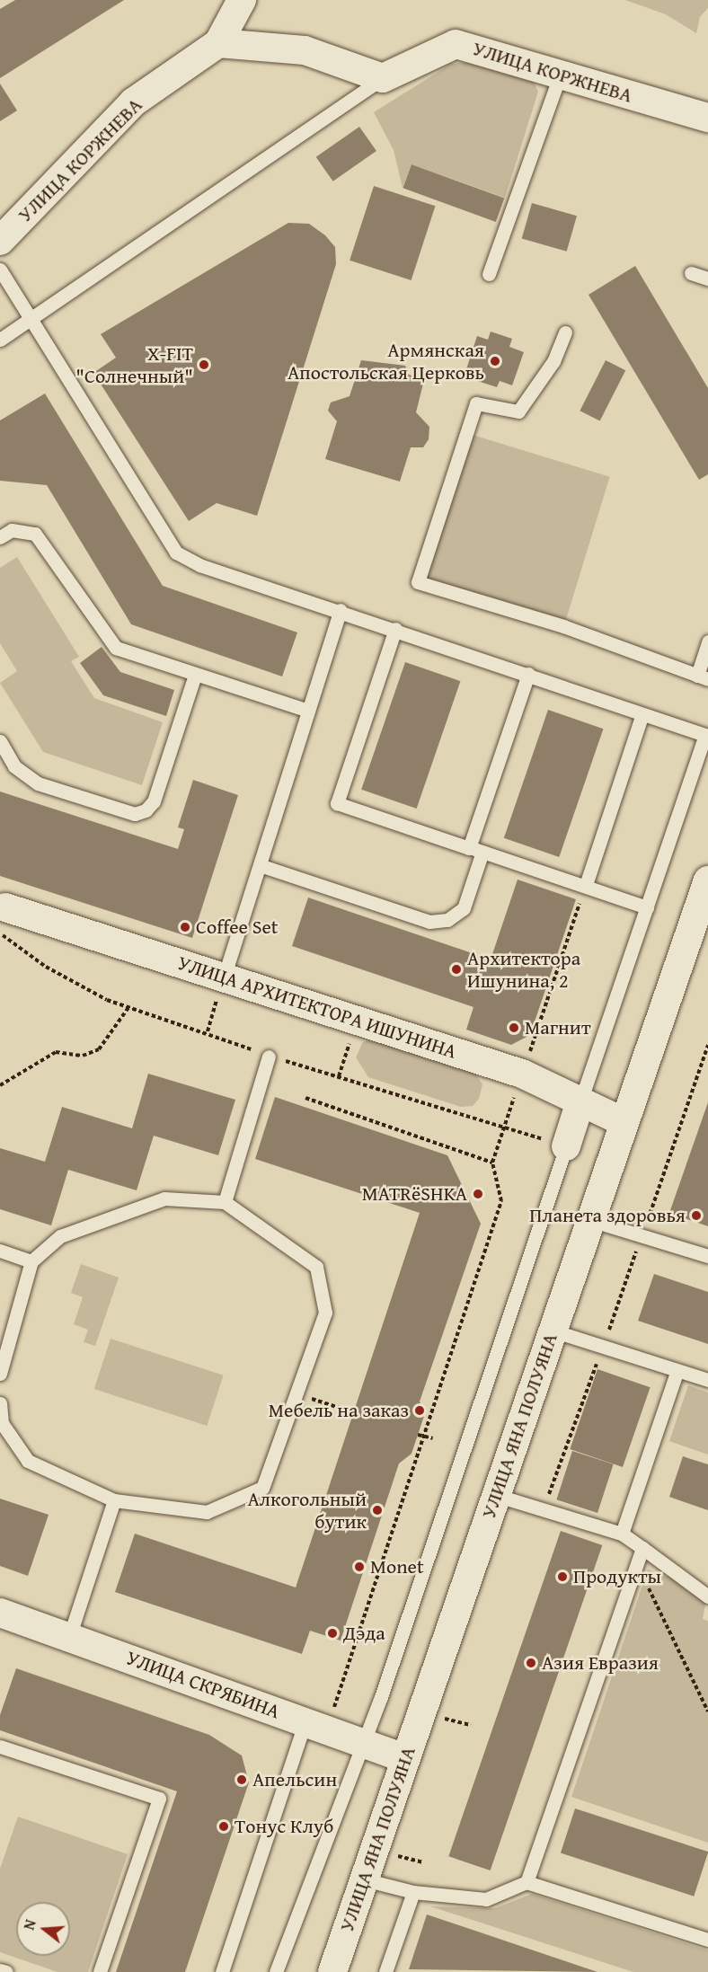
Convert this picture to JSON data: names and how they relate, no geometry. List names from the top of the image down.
{
  "streets": {
    "street": [
      "УЛИЦА КОРЖНЕВА",
      "УЛИЦА АРХИТЕКТОРА ИШУНИНА",
      "УЛИЦА ЯНА ПОЛУЯНА",
      "УЛИЦА СКРЯБИНА"
    ]
  },
  "crossings": [
    ["УЛИЦА АРХИТЕКТОРА ИШУНИНА", "УЛИЦА ЯНА ПОЛУЯНА"],
    ["УЛИЦА ЯНА ПОЛУЯНА", "УЛИЦА СКРЯБИНА"]
  ],
  "places": [
    "Армянская Апостольская Церковь",
    "X-FIT \"Солнечный\"",
    "Coffee Set",
    "Архитектора Ишунина, 2",
    "Магнит",
    "MATRёSHKA",
    "Планета здоровья",
    "Мебель на заказ",
    "Алкогольный бутик",
    "Monet",
    "Продукты",
    "Дэда",
    "Азия Евразия",
    "Апельсин",
    "Тонус Клуб"
  ],
  "north": "left"
}
